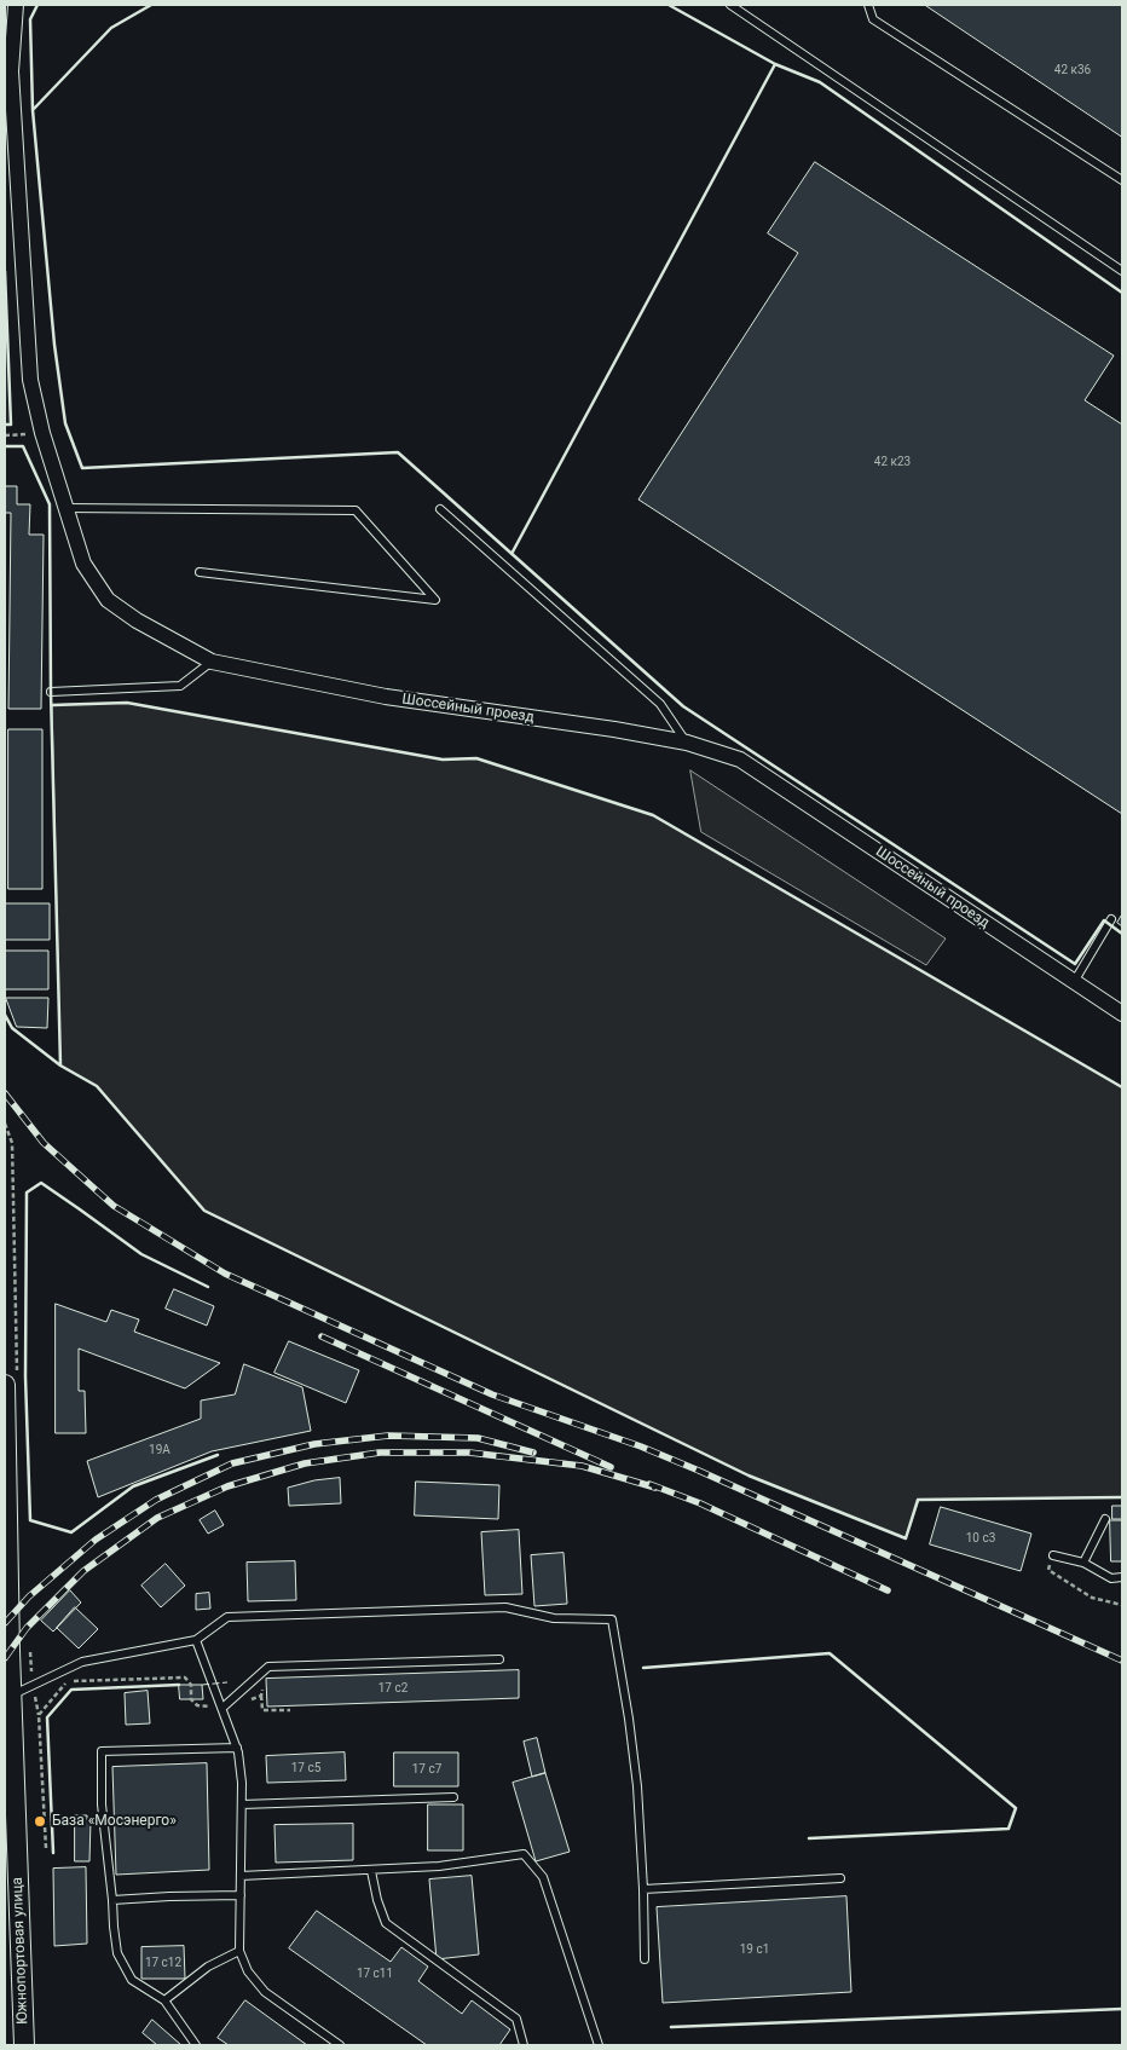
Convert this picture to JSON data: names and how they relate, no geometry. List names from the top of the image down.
{
  "streets": {
    "street": ["Шоссейный проезд", "Южнопортовая улица"]
  },
  "places": ["База «Мосэнерго»"],
  "house_numbers": [
    "42 к36",
    "42 к23",
    "19А",
    "10 c3",
    "17 с2",
    "17 с5",
    "17 с7",
    "19 с1",
    "17 с12",
    "17 с11"
  ]
}
